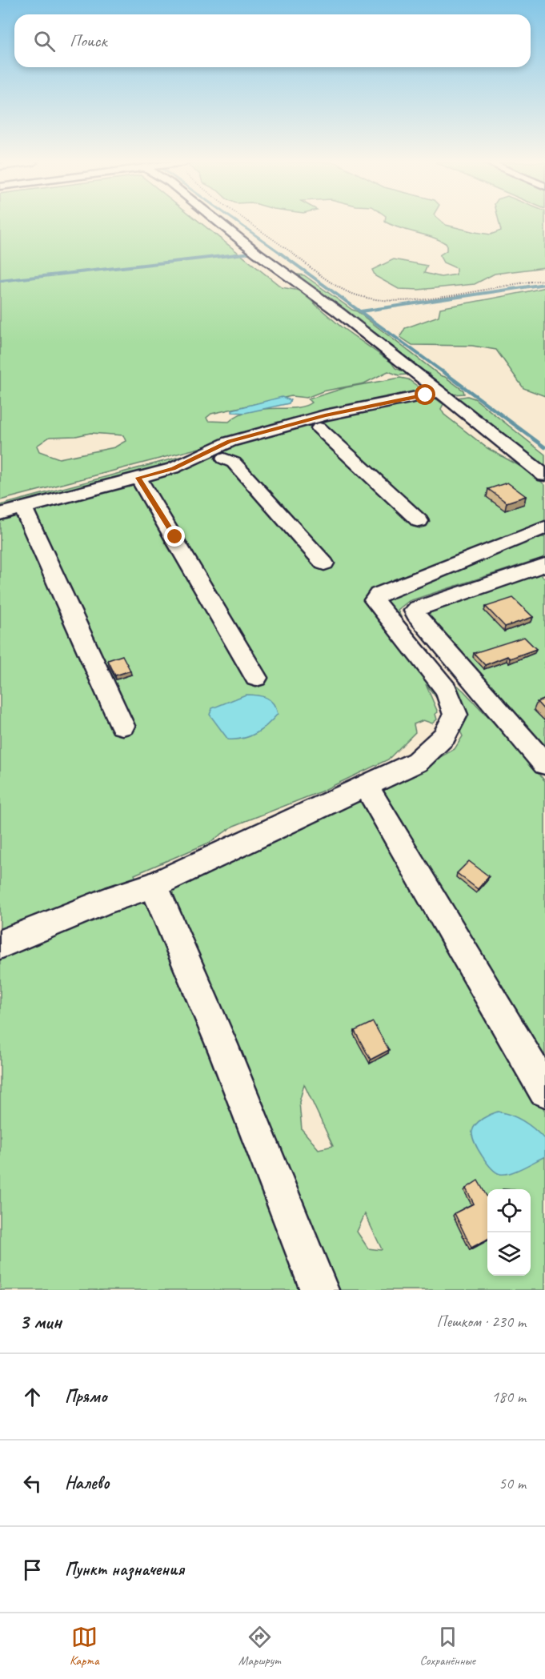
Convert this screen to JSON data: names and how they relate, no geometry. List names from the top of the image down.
{
  "page": {
    "search": "Поиск",
    "heading": ["3 мин", "Пешком · 230 m"],
    "list": [
      ["Прямо", "180 m"],
      ["Налево", "50 m"],
      "Пункт назначения"
    ],
    "nav": ["Карта", "Маршрут", "Сохранённые"]
  }
}
